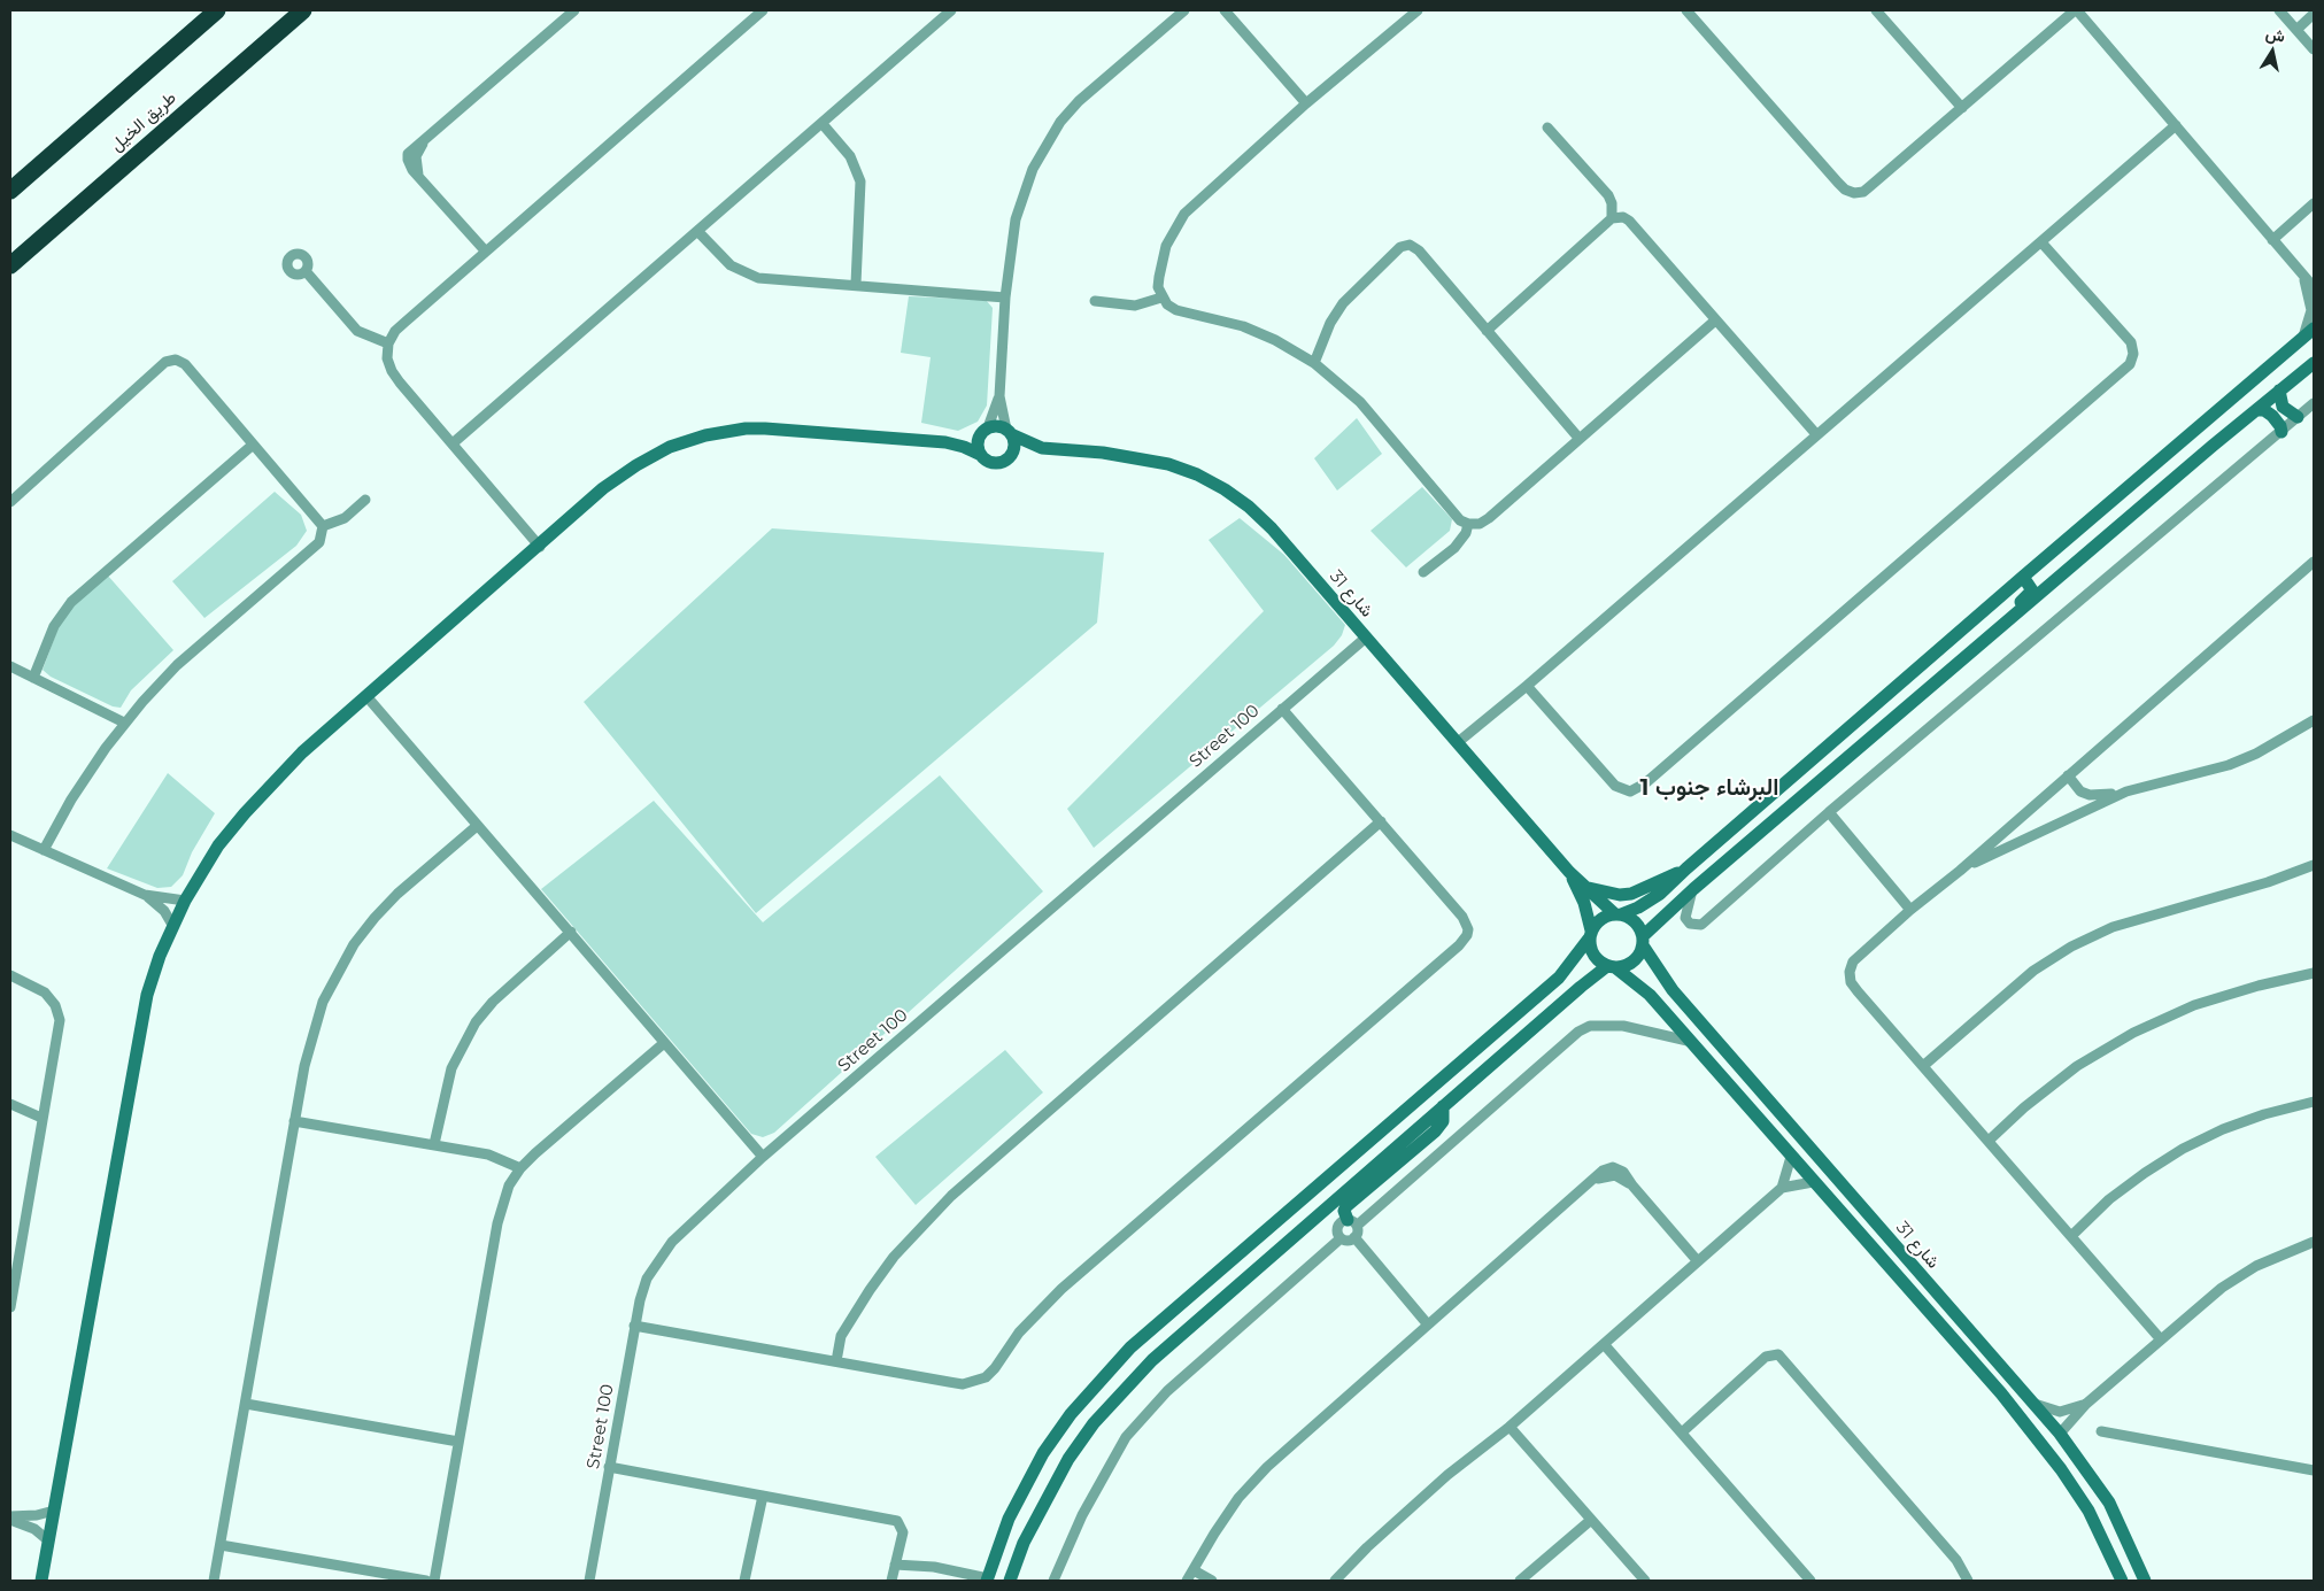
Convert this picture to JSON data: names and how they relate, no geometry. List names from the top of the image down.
{
  "streets": {
    "highway": ["طريق الخيل"],
    "street": ["شارع 31", "Street 100"]
  },
  "crossings": [
    ["شارع 31", "Street 100"]
  ],
  "districts": ["البرشاء جنوب 1"],
  "north": "top"
}
